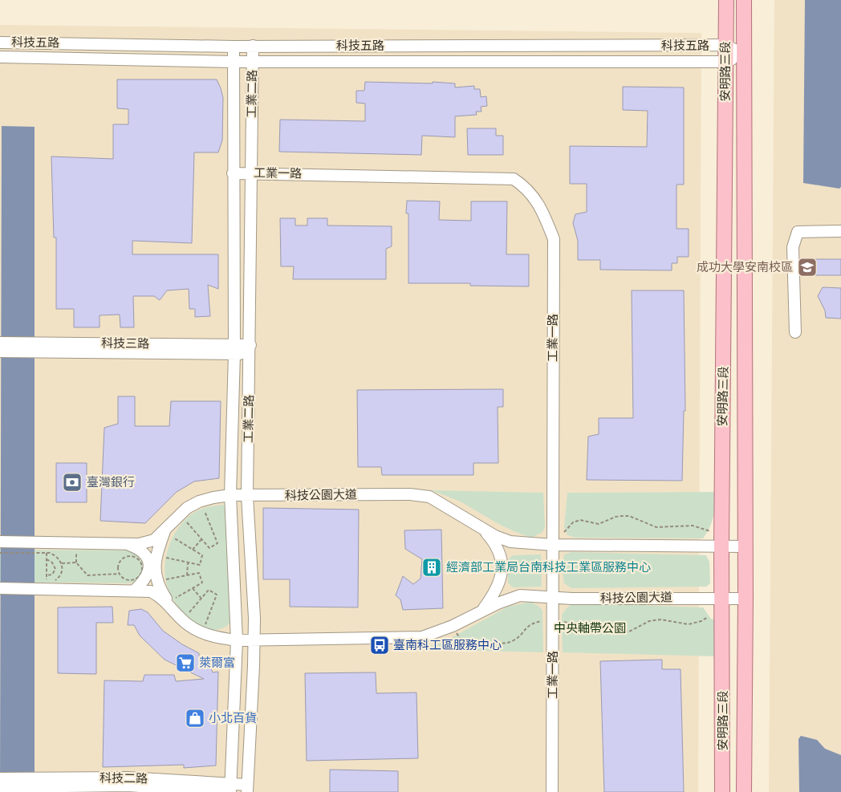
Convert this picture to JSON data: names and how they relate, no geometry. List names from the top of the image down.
{
  "streets": {
    "main road": ["安明路三段"],
    "street": [
      "科技五路",
      "工業二路",
      "工業一路",
      "科技三路",
      "科技公園大道",
      "科技二路"
    ]
  },
  "crossings": [
    ["科技五路", "安明路三段"],
    ["科技五路", "工業二路"],
    ["安明路三段", "科技公園大道"],
    ["工業二路", "工業一路"],
    ["工業二路", "科技三路"],
    ["工業二路", "科技公園大道"],
    ["工業二路", "科技二路"],
    ["工業一路", "科技公園大道"]
  ],
  "parks": ["中央軸帶公園"],
  "places": {
    "school or university": ["成功大學安南校區"],
    "bank": ["臺灣銀行"],
    "building": ["經濟部工業局台南科技工業區服務中心"],
    "bus stop": ["臺南科工區服務中心"],
    "supermarket": ["萊爾富"],
    "shop": ["小北百貨"]
  }
}
